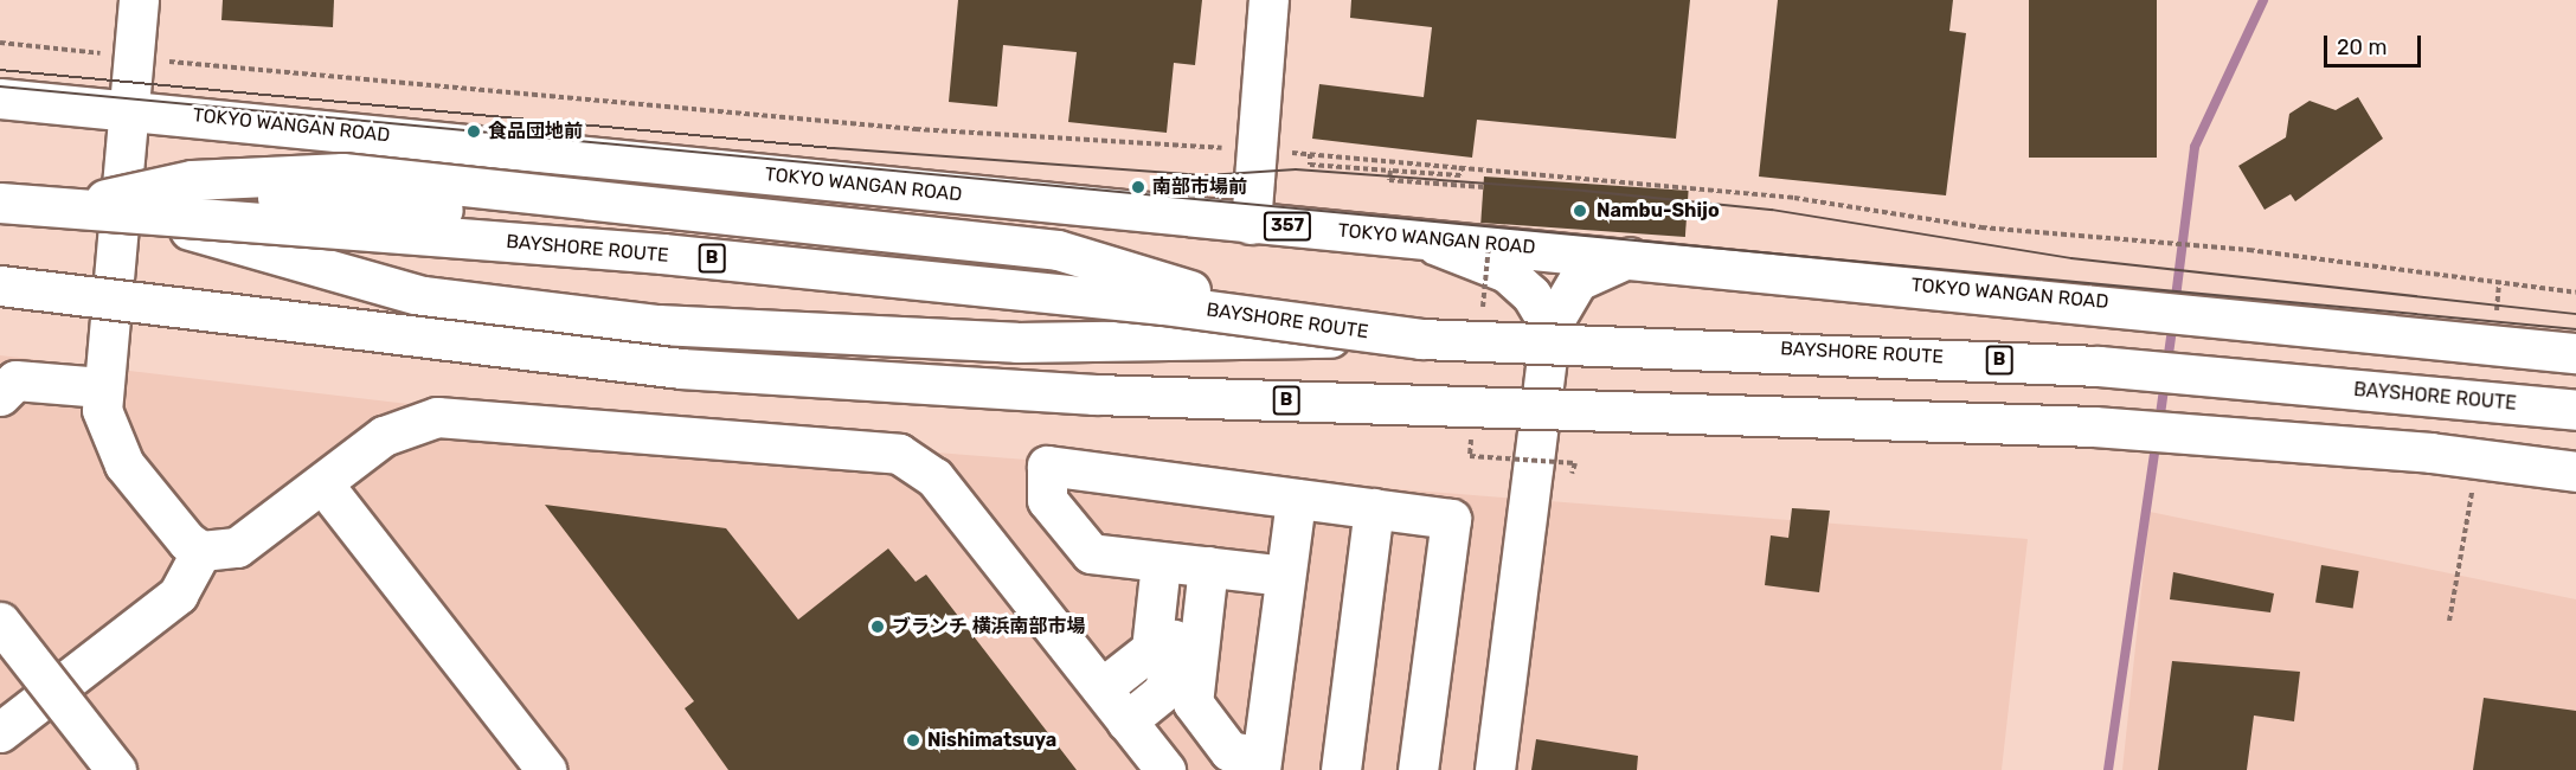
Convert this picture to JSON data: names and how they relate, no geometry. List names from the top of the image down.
{
  "streets": {
    "main road": [
      "TOKYO WANGAN ROAD",
      "357",
      "BAYSHORE ROUTE",
      "B"
    ]
  },
  "places": [
    "食品団地前",
    "南部市場前",
    "Nambu-Shijo",
    "ブランチ 横浜南部市場",
    "Nishimatsuya"
  ],
  "scale_bar": "20 m"
}
